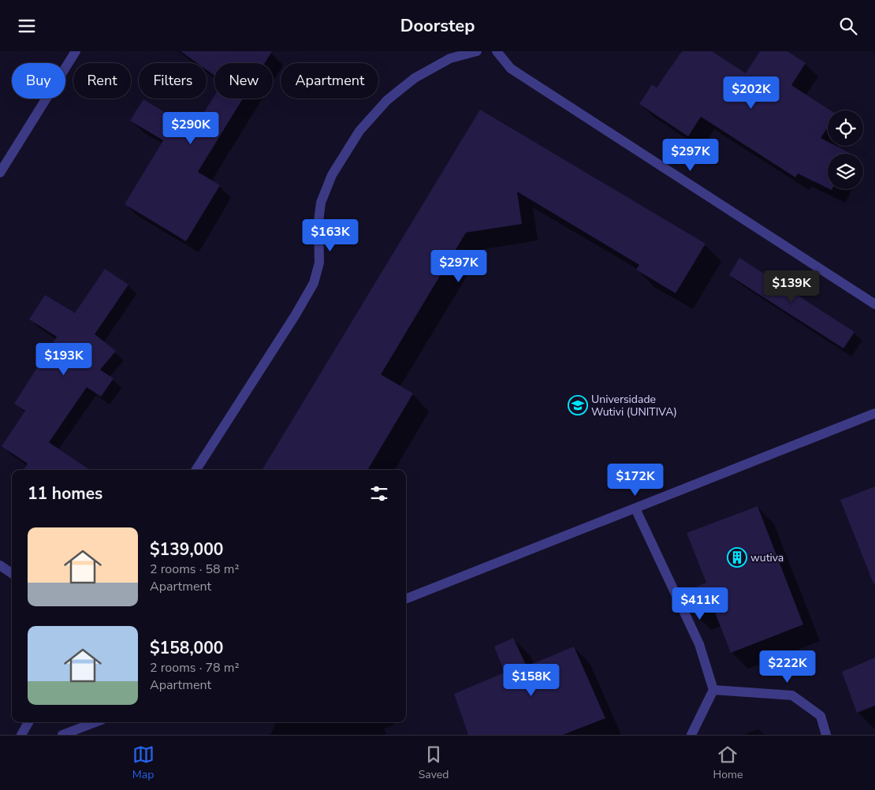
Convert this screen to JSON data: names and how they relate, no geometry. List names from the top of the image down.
{
  "places": {
    "school or university": ["Universidade Wutivi (UNITIVA)"],
    "building": ["wutiva"]
  },
  "page": {
    "header": "Doorstep",
    "chip": [
      "Buy",
      "Rent",
      "Filters",
      "New",
      "Apartment"
    ],
    "price": [
      "$202K",
      "$290K",
      "$297K",
      "$163K",
      "$297K",
      "$139K",
      "$193K",
      "$172K",
      "$411K",
      "$222K",
      "$158K"
    ],
    "heading": "11 homes",
    "list": [
      {
        "name": "$139,000",
        "note": "2 rooms · 58 m² · Apartment"
      },
      {
        "name": "$158,000",
        "note": "2 rooms · 78 m² · Apartment"
      }
    ],
    "tabs": ["Map", "Saved", "Home"]
  }
}
